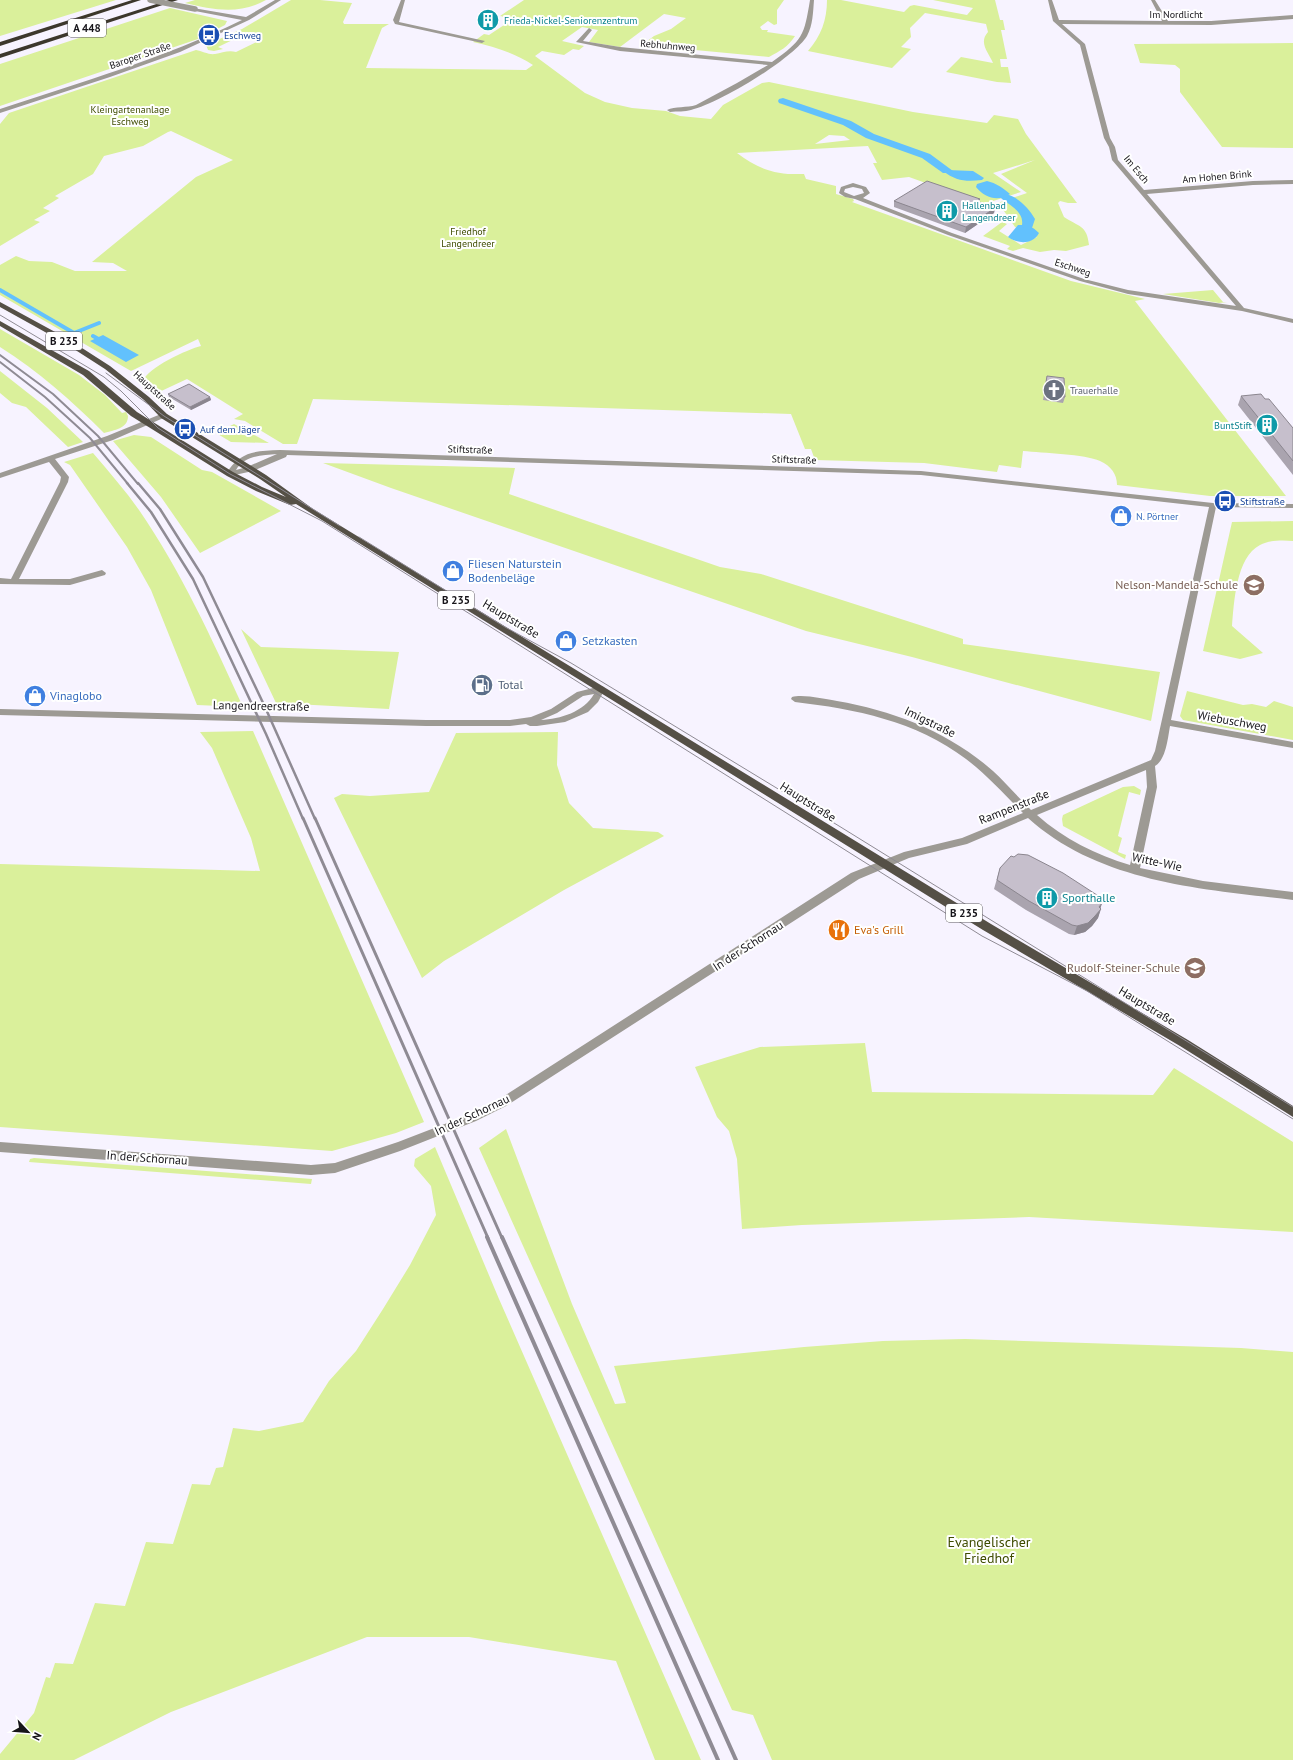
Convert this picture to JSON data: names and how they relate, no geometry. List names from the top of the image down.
{
  "streets": {
    "highway": ["A 448"],
    "main road": ["B 235", "Hauptstraße"],
    "street": [
      "Im Nordlicht",
      "Rebhuhnweg",
      "Baroper Straße",
      "Im Esch",
      "Am Hohen Brink",
      "Eschweg",
      "Stiftstraße",
      "Langendreerstraße",
      "Wiebuschweg",
      "Imigstraße",
      "Rampenstraße",
      "Witte-Wie",
      "In der Schornau"
    ]
  },
  "crossings": [
    ["Im Nordlicht", "Im Esch"],
    ["Im Esch", "Am Hohen Brink"],
    ["Im Esch", "Eschweg"],
    ["Hauptstraße", "Stiftstraße"],
    ["Hauptstraße", "Langendreerstraße"],
    ["Hauptstraße", "Rampenstraße"],
    ["Hauptstraße", "In der Schornau"],
    ["Imigstraße", "Rampenstraße"],
    ["Imigstraße", "Witte-Wie"],
    ["Rampenstraße", "Witte-Wie"],
    ["Rampenstraße", "In der Schornau"]
  ],
  "parks": ["Kleingartenanlage Eschweg", "Friedhof Langendreer", "Evangelischer Friedhof"],
  "places": {
    "building": [
      "Frieda-Nickel-Seniorenzentrum",
      "Hallenbad Langendreer",
      "BuntStift",
      "Sporthalle"
    ],
    "bus stop": ["Eschweg", "Auf dem Jäger", "Stiftstraße"],
    "church": ["Trauerhalle"],
    "shop": [
      "N. Pörtner",
      "Fliesen Naturstein Bodenbeläge",
      "Setzkasten",
      "Vinaglobo"
    ],
    "school or university": ["Nelson-Mandela-Schule", "Rudolf-Steiner-Schule"],
    "fuel station": ["Total"],
    "restaurant": ["Eva's Grill"]
  },
  "north": "bottom right"
}
